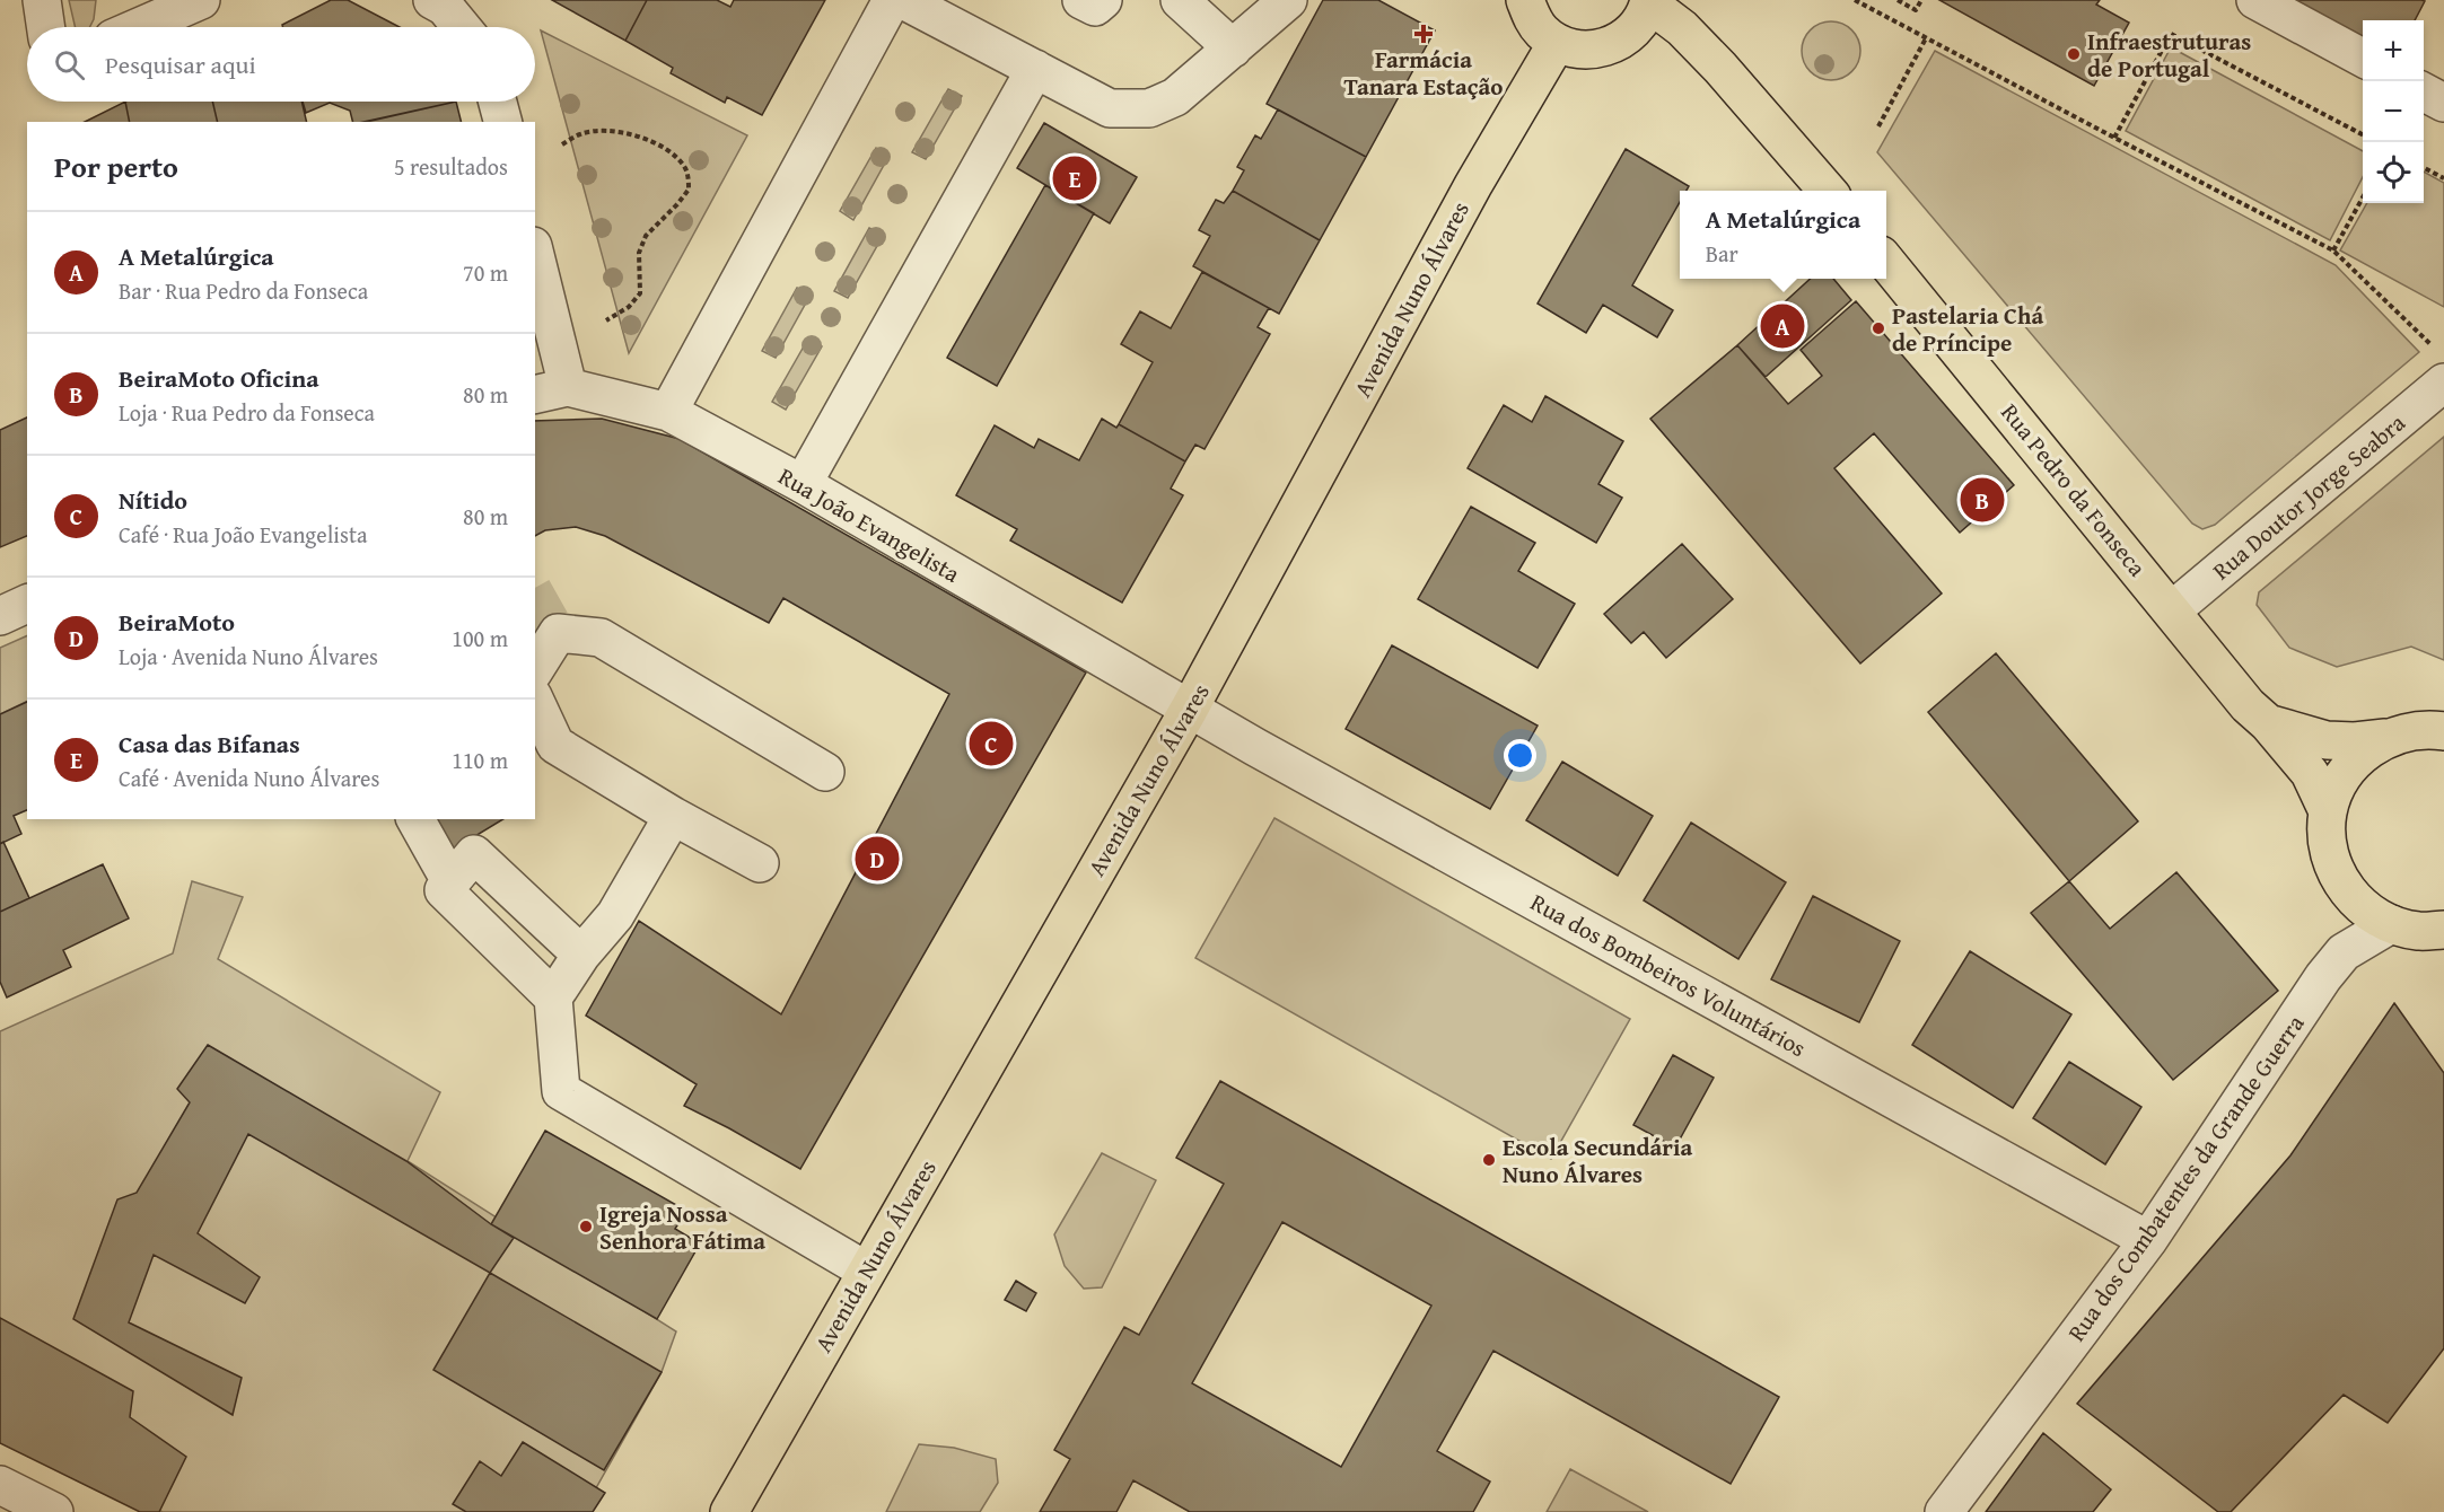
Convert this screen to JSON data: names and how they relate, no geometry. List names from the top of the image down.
{
  "streets": {
    "main road": ["Avenida Nuno Álvares", "Rua Pedro da Fonseca"],
    "street": [
      "Rua Doutor Jorge Seabra",
      "Rua João Evangelista",
      "Rua dos Bombeiros Voluntários",
      "Rua dos Combatentes da Grande Guerra"
    ]
  },
  "crossings": [
    ["Avenida Nuno Álvares", "Rua João Evangelista"],
    ["Avenida Nuno Álvares", "Rua dos Bombeiros Voluntários"],
    ["Rua Pedro da Fonseca", "Rua Doutor Jorge Seabra"],
    ["Rua João Evangelista", "Rua dos Bombeiros Voluntários"],
    ["Rua dos Bombeiros Voluntários", "Rua dos Combatentes da Grande Guerra"]
  ],
  "places": {
    "health": ["Farmácia Tanara Estação"],
    "other": [
      "Infraestruturas de Portugal",
      "Pastelaria Chá de Príncipe",
      "Escola Secundária Nuno Álvares",
      "Igreja Nossa Senhora Fátima"
    ]
  },
  "page": {
    "map_buttons": ["+", "−"],
    "search": "Pesquisar aqui",
    "heading": ["Por perto", "5 resultados"],
    "pins": [
      "E",
      "A",
      "B",
      "C",
      "D"
    ],
    "popup": ["A Metalúrgica", "Bar"],
    "list": [
      {
        "mark": "A",
        "name": "A Metalúrgica",
        "note": "Bar · Rua Pedro da Fonseca",
        "value": "70 m"
      },
      {
        "mark": "B",
        "name": "BeiraMoto Oficina",
        "note": "Loja · Rua Pedro da Fonseca",
        "value": "80 m"
      },
      {
        "mark": "C",
        "name": "Nítido",
        "note": "Café · Rua João Evangelista",
        "value": "80 m"
      },
      {
        "mark": "D",
        "name": "BeiraMoto",
        "note": "Loja · Avenida Nuno Álvares",
        "value": "100 m"
      },
      {
        "mark": "E",
        "name": "Casa das Bifanas",
        "note": "Café · Avenida Nuno Álvares",
        "value": "110 m"
      }
    ]
  }
}
